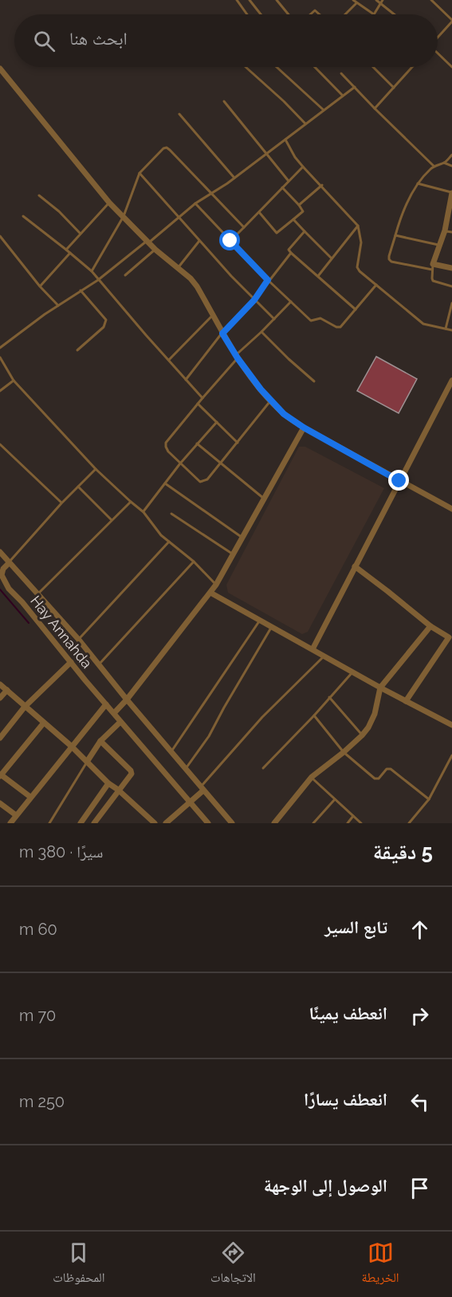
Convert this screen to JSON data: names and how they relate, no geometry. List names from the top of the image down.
{
  "streets": {
    "street": ["Hay Annahda"]
  },
  "page": {
    "search": "ابحث هنا",
    "heading": ["5 دقيقة", "سيرًا · 380 m"],
    "list": [
      ["تابع السير", "60 m"],
      ["انعطف يمينًا", "70 m"],
      ["انعطف يسارًا", "250 m"],
      "الوصول إلى الوجهة"
    ],
    "nav": ["الخريطة", "الاتجاهات", "المحفوظات"]
  }
}
